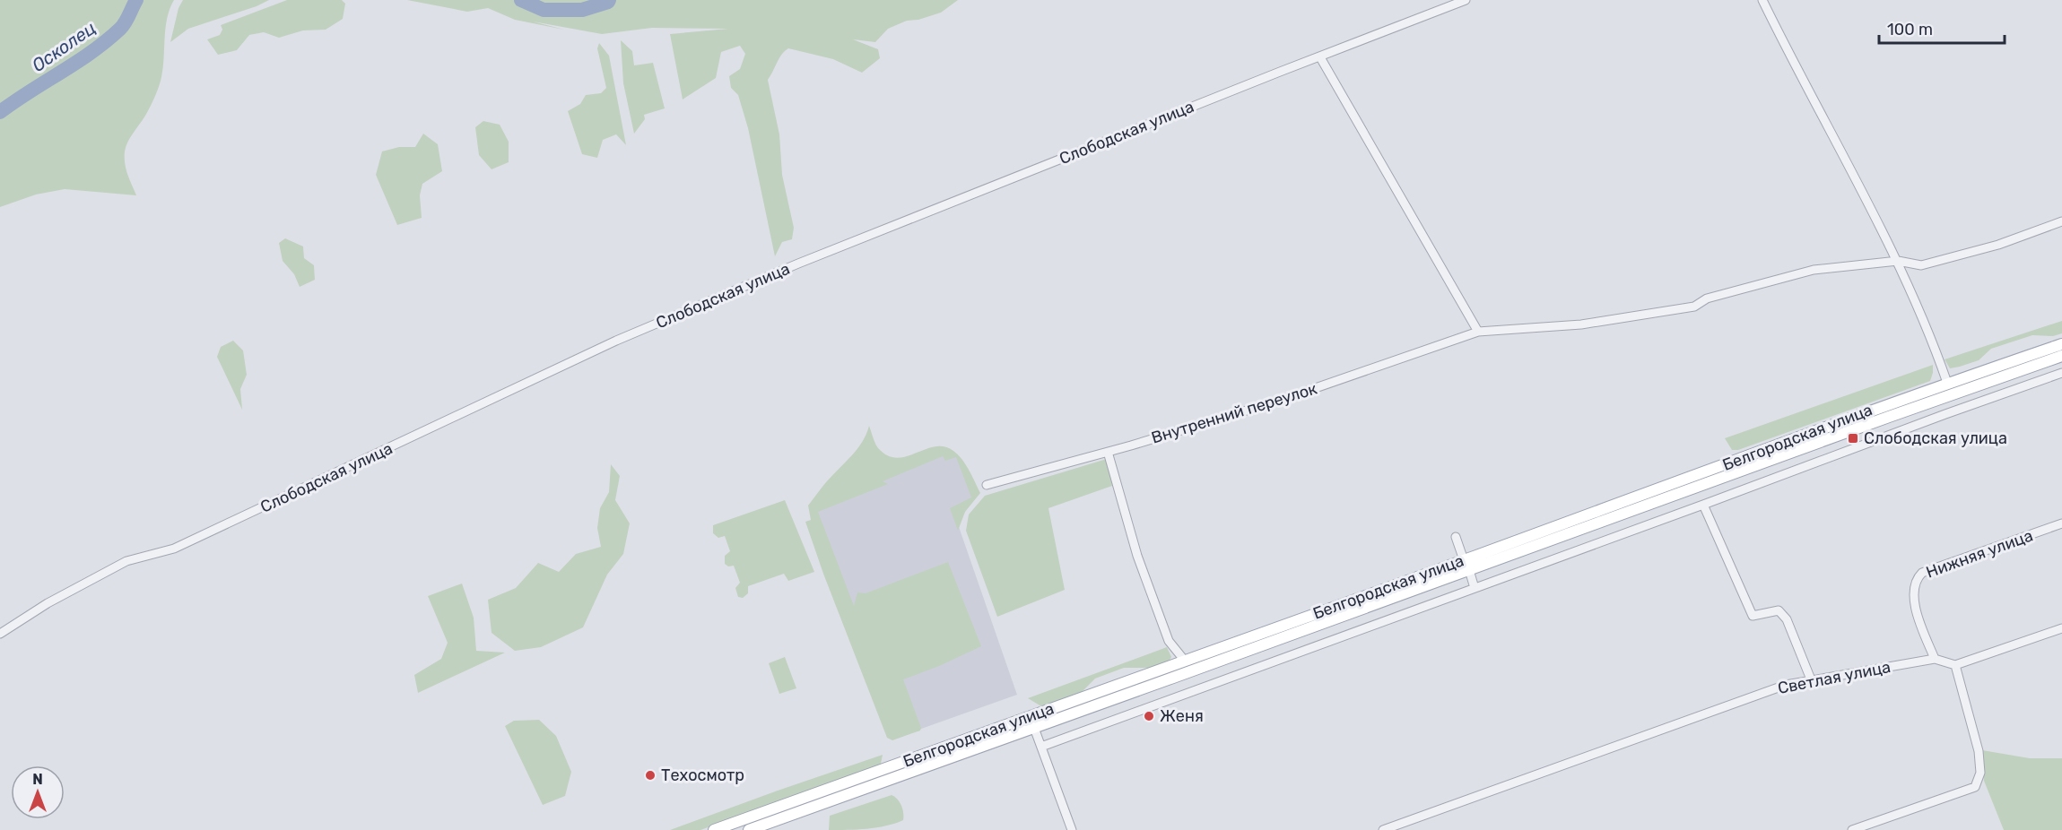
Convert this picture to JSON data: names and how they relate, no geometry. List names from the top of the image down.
{
  "streets": {
    "main road": ["Белгородская улица"],
    "street": [
      "Слободская улица",
      "Внутренний переулок",
      "Нижняя улица",
      "Светлая улица"
    ]
  },
  "crossings": [
    ["Нижняя улица", "Светлая улица"]
  ],
  "water": ["Осколец"],
  "places": {
    "transit": ["Слободская улица"],
    "other": ["Женя", "Техосмотр"]
  },
  "scale_bar": "100 m",
  "north": "top"
}
